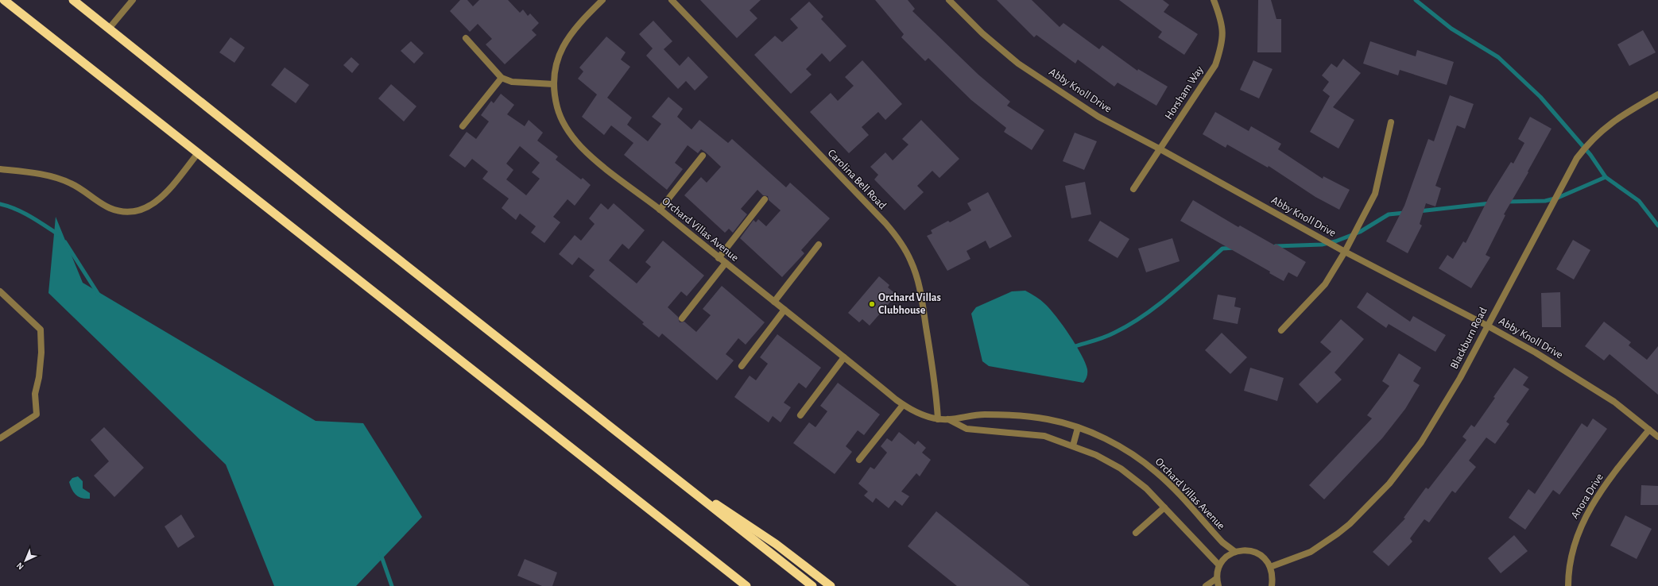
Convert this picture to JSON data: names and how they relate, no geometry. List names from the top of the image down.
{
  "streets": {
    "street": [
      "Abby Knoll Drive",
      "Horsham Way",
      "Carolina Bell Road",
      "Orchard Villas Avenue",
      "Blackburn Road",
      "Anora Drive"
    ]
  },
  "crossings": [
    ["Abby Knoll Drive", "Horsham Way"],
    ["Abby Knoll Drive", "Blackburn Road"],
    ["Abby Knoll Drive", "Anora Drive"],
    ["Carolina Bell Road", "Orchard Villas Avenue"]
  ],
  "places": ["Orchard Villas Clubhouse"],
  "north": "bottom left"
}
